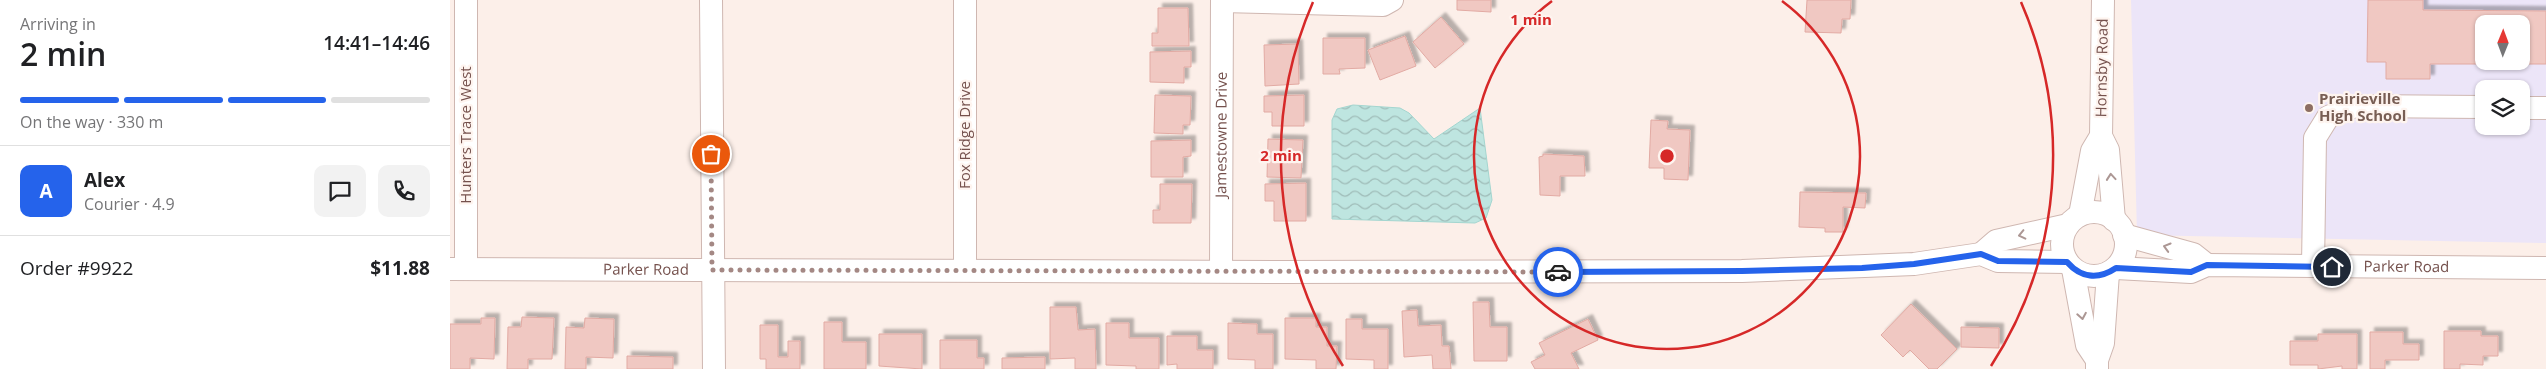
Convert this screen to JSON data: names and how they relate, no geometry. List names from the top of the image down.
{
  "streets": {
    "street": [
      "Hornsby Road",
      "Hunters Trace West",
      "Fox Ridge Drive",
      "Jamestowne Drive",
      "Parker Road"
    ]
  },
  "crossings": [
    ["Hornsby Road", "Parker Road"],
    ["Hunters Trace West", "Parker Road"],
    ["Fox Ridge Drive", "Parker Road"],
    ["Jamestowne Drive", "Parker Road"]
  ],
  "places": ["Prairieville High School"],
  "north": "top",
  "page": {
    "heading": ["2 min", "Arriving in", "14:41–14:46"],
    "panel": [
      "Alex",
      "Courier · 4.9",
      "Order #9922",
      "$11.88"
    ],
    "bar": "On the way · 330 m",
    "round": "A"
  },
  "rings": ["1 min", "2 min"]
}
